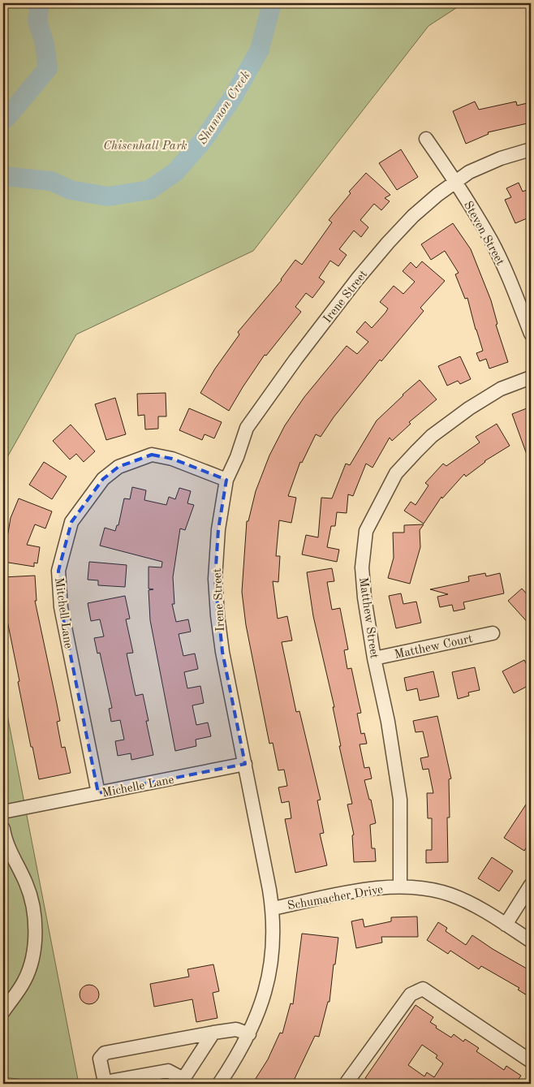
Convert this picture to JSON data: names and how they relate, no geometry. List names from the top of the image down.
{
  "streets": {
    "street": [
      "Steven Street",
      "Irene Street",
      "Mitchell Lane",
      "Matthew Street",
      "Matthew Court",
      "Michelle Lane",
      "Schumacher Drive"
    ]
  },
  "crossings": [
    ["Steven Street", "Irene Street"],
    ["Irene Street", "Mitchell Lane"],
    ["Irene Street", "Michelle Lane"],
    ["Irene Street", "Schumacher Drive"],
    ["Mitchell Lane", "Michelle Lane"],
    ["Matthew Street", "Matthew Court"],
    ["Matthew Street", "Schumacher Drive"]
  ],
  "water": ["Shannon Creek"],
  "parks": ["Chisenhall Park"]
}
